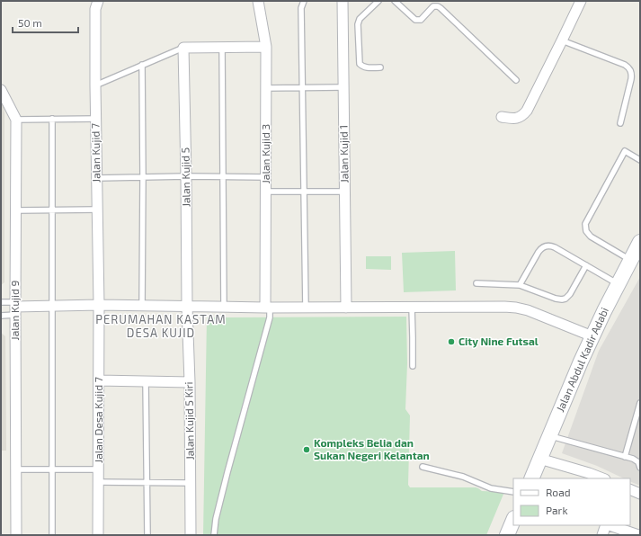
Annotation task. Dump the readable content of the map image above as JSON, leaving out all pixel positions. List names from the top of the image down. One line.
{"streets":{"main road":["Jalan Abdul Kadir Adabi"],"street":["Jalan Kujid 7","Jalan Kujid 3","Jalan Kujid 1","Jalan Kujid 5","Jalan Kujid 9","Jalan Desa Kujid 7","Jalan Kujid 5 Kiri"]},"crossings":[["Jalan Kujid 7","Jalan Desa Kujid 7"],["Jalan Kujid 5","Jalan Kujid 5 Kiri"]],"districts":["PERUMAHAN KASTAM DESA KUJID"],"places":["City Nine Futsal","Kompleks Belia dan Sukan Negeri Kelantan"],"legend":["Road","Park"],"scale_bar":"50 m"}
